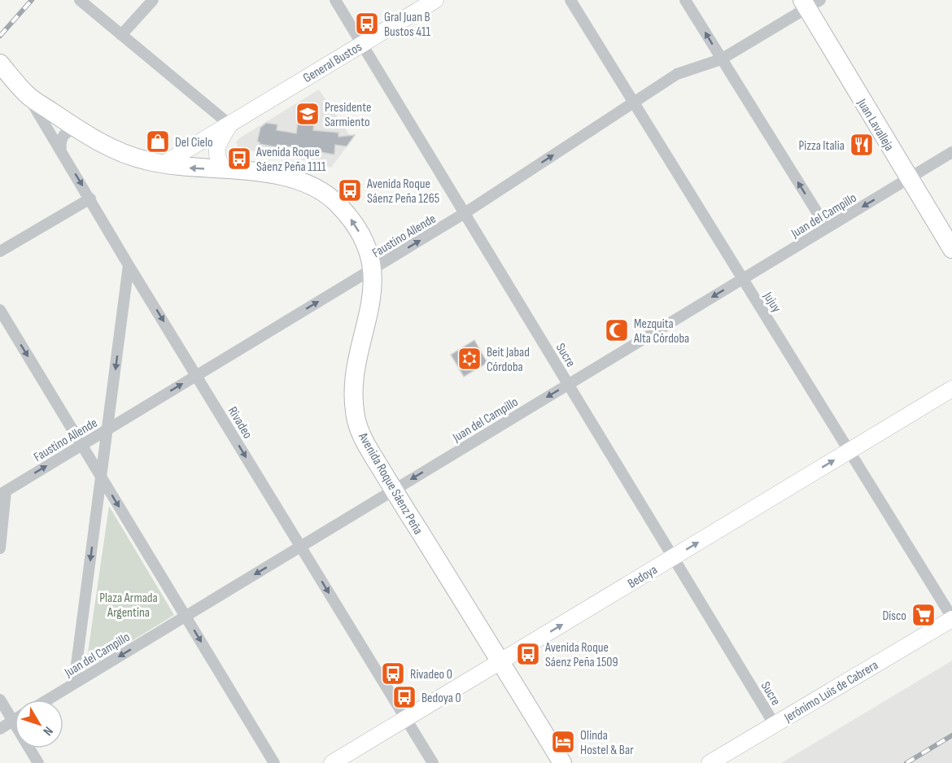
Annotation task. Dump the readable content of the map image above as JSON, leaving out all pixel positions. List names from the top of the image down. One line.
{"streets":{"main road":["General Bustos","Juan Lavalleja","Avenida Roque Sáenz Peña","Bedoya","Jerónimo Luis de Cabrera"],"street":["Juan del Campillo","Faustino Allende","Jujuy","Sucre","Rivadeo"]},"crossings":[["General Bustos","Sucre"],["General Bustos","Avenida Roque Sáenz Peña"],["Juan Lavalleja","Juan del Campillo"],["Juan Lavalleja","Faustino Allende"],["Juan del Campillo","Jujuy"],["Juan del Campillo","Sucre"],["Juan del Campillo","Rivadeo"],["Juan del Campillo","Avenida Roque Sáenz Peña"],["Faustino Allende","Jujuy"],["Faustino Allende","Sucre"],["Faustino Allende","Rivadeo"],["Faustino Allende","Avenida Roque Sáenz Peña"],["Jujuy","Bedoya"],["Jujuy","Jerónimo Luis de Cabrera"],["Sucre","Bedoya"],["Sucre","Jerónimo Luis de Cabrera"],["Rivadeo","Avenida Roque Sáenz Peña"],["Rivadeo","Bedoya"],["Avenida Roque Sáenz Peña","Bedoya"]],"one_way":["Juan del Campillo","Faustino Allende","Rivadeo","Bedoya"],"parks":["Plaza Armada Argentina"],"places":{"bus stop":["Gral Juan B Bustos 411","Avenida Roque Sáenz Peña 1111","Avenida Roque Sáenz Peña 1265","Avenida Roque Sáenz Peña 1509","Rivadeo 0","Bedoya 0"],"school or university":["Presidente Sarmiento"],"shop":["Del Cielo"],"restaurant":["Pizza Italia"],"mosque":["Mezquita Alta Córdoba"],"synagogue":["Beit Jabad Córdoba"],"supermarket":["Disco"],"hotel":["Olinda Hostel & Bar"]},"north":"bottom right"}
